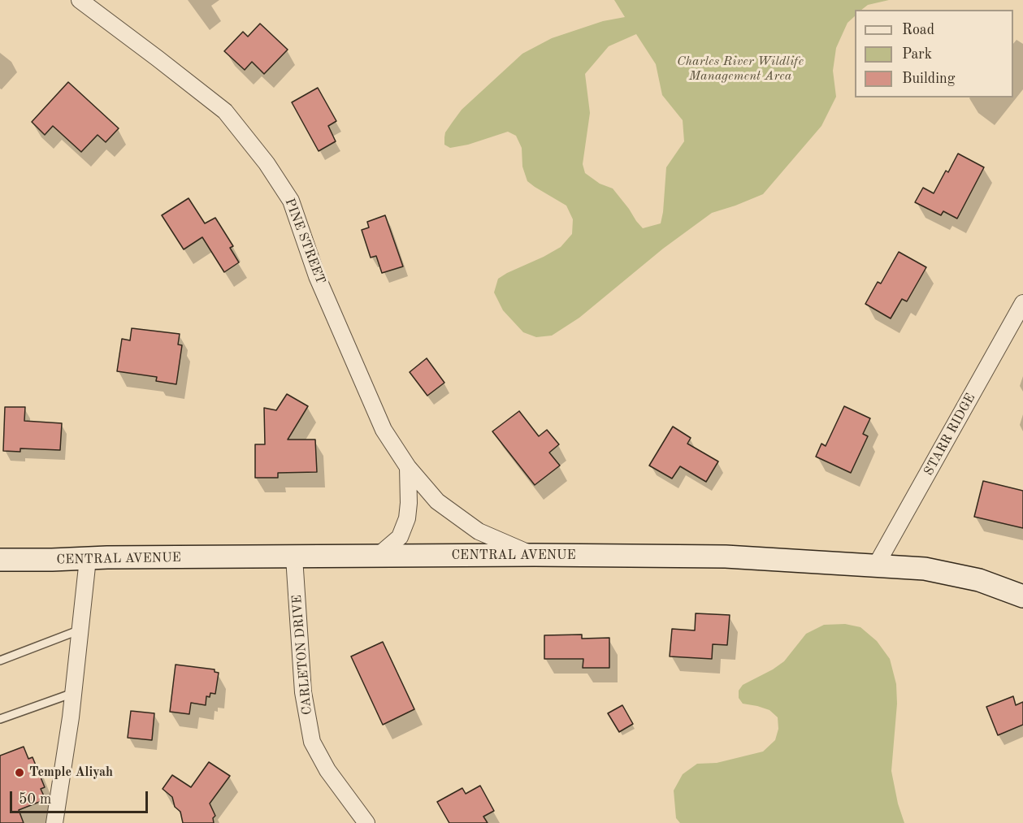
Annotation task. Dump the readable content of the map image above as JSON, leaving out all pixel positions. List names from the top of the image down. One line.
{"streets":{"main road":["CENTRAL AVENUE"],"street":["PINE STREET","STARR RIDGE","CARLETON DRIVE"]},"crossings":[["PINE STREET","CENTRAL AVENUE"],["STARR RIDGE","CENTRAL AVENUE"],["CENTRAL AVENUE","CARLETON DRIVE"]],"parks":["Charles River Wildlife Management Area"],"places":["Temple Aliyah"],"legend":["Road","Park","Building"],"scale_bar":"50 m"}
